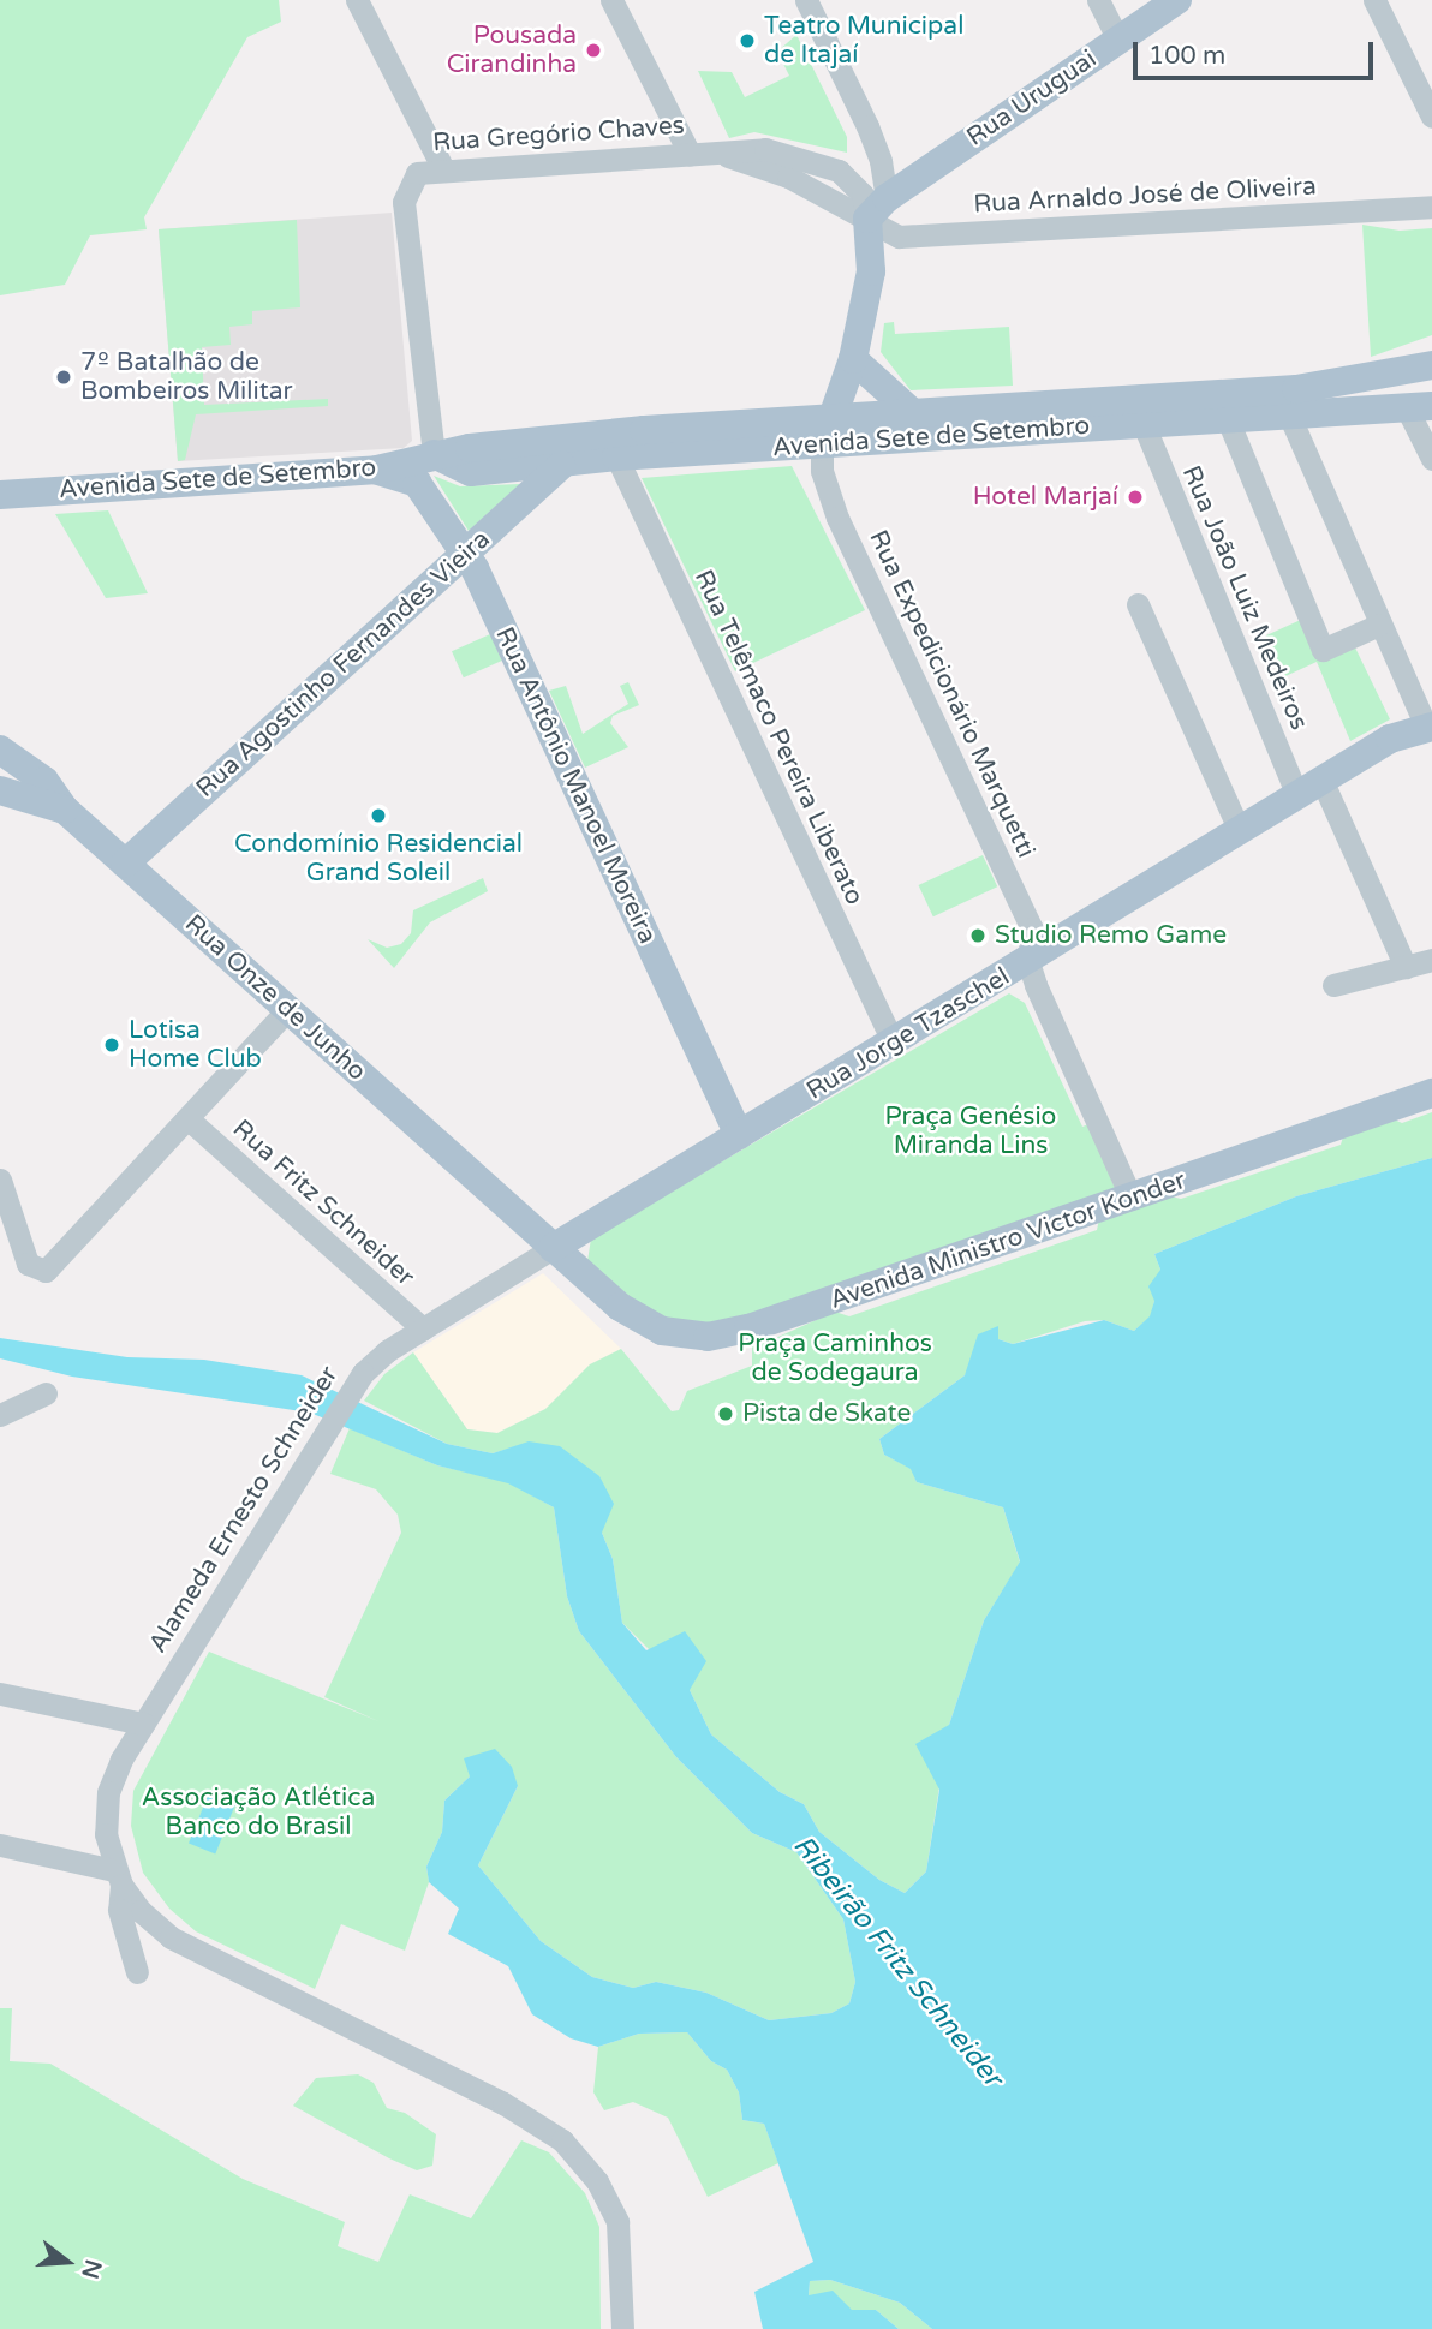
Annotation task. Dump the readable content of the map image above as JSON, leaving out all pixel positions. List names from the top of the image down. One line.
{"streets":{"main road":["Rua Uruguai","Avenida Sete de Setembro","Rua Agostinho Fernandes Vieira","Rua Antônio Manoel Moreira","Rua Onze de Junho","Rua Jorge Tzaschel","Avenida Ministro Victor Konder"],"street":["Rua Gregório Chaves","Rua Arnaldo José de Oliveira","Rua João Luiz Medeiros","Rua Expedicionário Marquetti","Rua Telêmaco Pereira Liberato","Rua Fritz Schneider","Alameda Ernesto Schneider"]},"crossings":[["Rua Uruguai","Rua Gregório Chaves"],["Rua Uruguai","Rua Arnaldo José de Oliveira"],["Rua Gregório Chaves","Rua Arnaldo José de Oliveira"],["Rua Gregório Chaves","Avenida Sete de Setembro"],["Avenida Sete de Setembro","Rua João Luiz Medeiros"],["Avenida Sete de Setembro","Rua Agostinho Fernandes Vieira"],["Avenida Sete de Setembro","Rua Expedicionário Marquetti"],["Avenida Sete de Setembro","Rua Telêmaco Pereira Liberato"],["Avenida Sete de Setembro","Rua Antônio Manoel Moreira"],["Rua João Luiz Medeiros","Rua Jorge Tzaschel"],["Rua Agostinho Fernandes Vieira","Rua Antônio Manoel Moreira"],["Rua Agostinho Fernandes Vieira","Rua Onze de Junho"],["Rua Expedicionário Marquetti","Rua Jorge Tzaschel"],["Rua Telêmaco Pereira Liberato","Rua Jorge Tzaschel"],["Rua Antônio Manoel Moreira","Rua Jorge Tzaschel"],["Rua Onze de Junho","Rua Jorge Tzaschel"],["Rua Onze de Junho","Avenida Ministro Victor Konder"],["Rua Onze de Junho","Alameda Ernesto Schneider"],["Rua Jorge Tzaschel","Avenida Ministro Victor Konder"],["Rua Jorge Tzaschel","Alameda Ernesto Schneider"],["Rua Fritz Schneider","Alameda Ernesto Schneider"],["Avenida Ministro Victor Konder","Alameda Ernesto Schneider"]],"water":["Ribeirão Fritz Schneider"],"parks":["Praça Genésio Miranda Lins","Praça Caminhos de Sodegaura","Associação Atlética Banco do Brasil"],"places":["Teatro Municipal de Itajaí","Pousada Cirandinha","7º Batalhão de Bombeiros Militar","Hotel Marjaí","Condomínio Residencial Grand Soleil","Studio Remo Game","Lotisa Home Club","Pista de Skate"],"scale_bar":"100 m","north":"right"}
